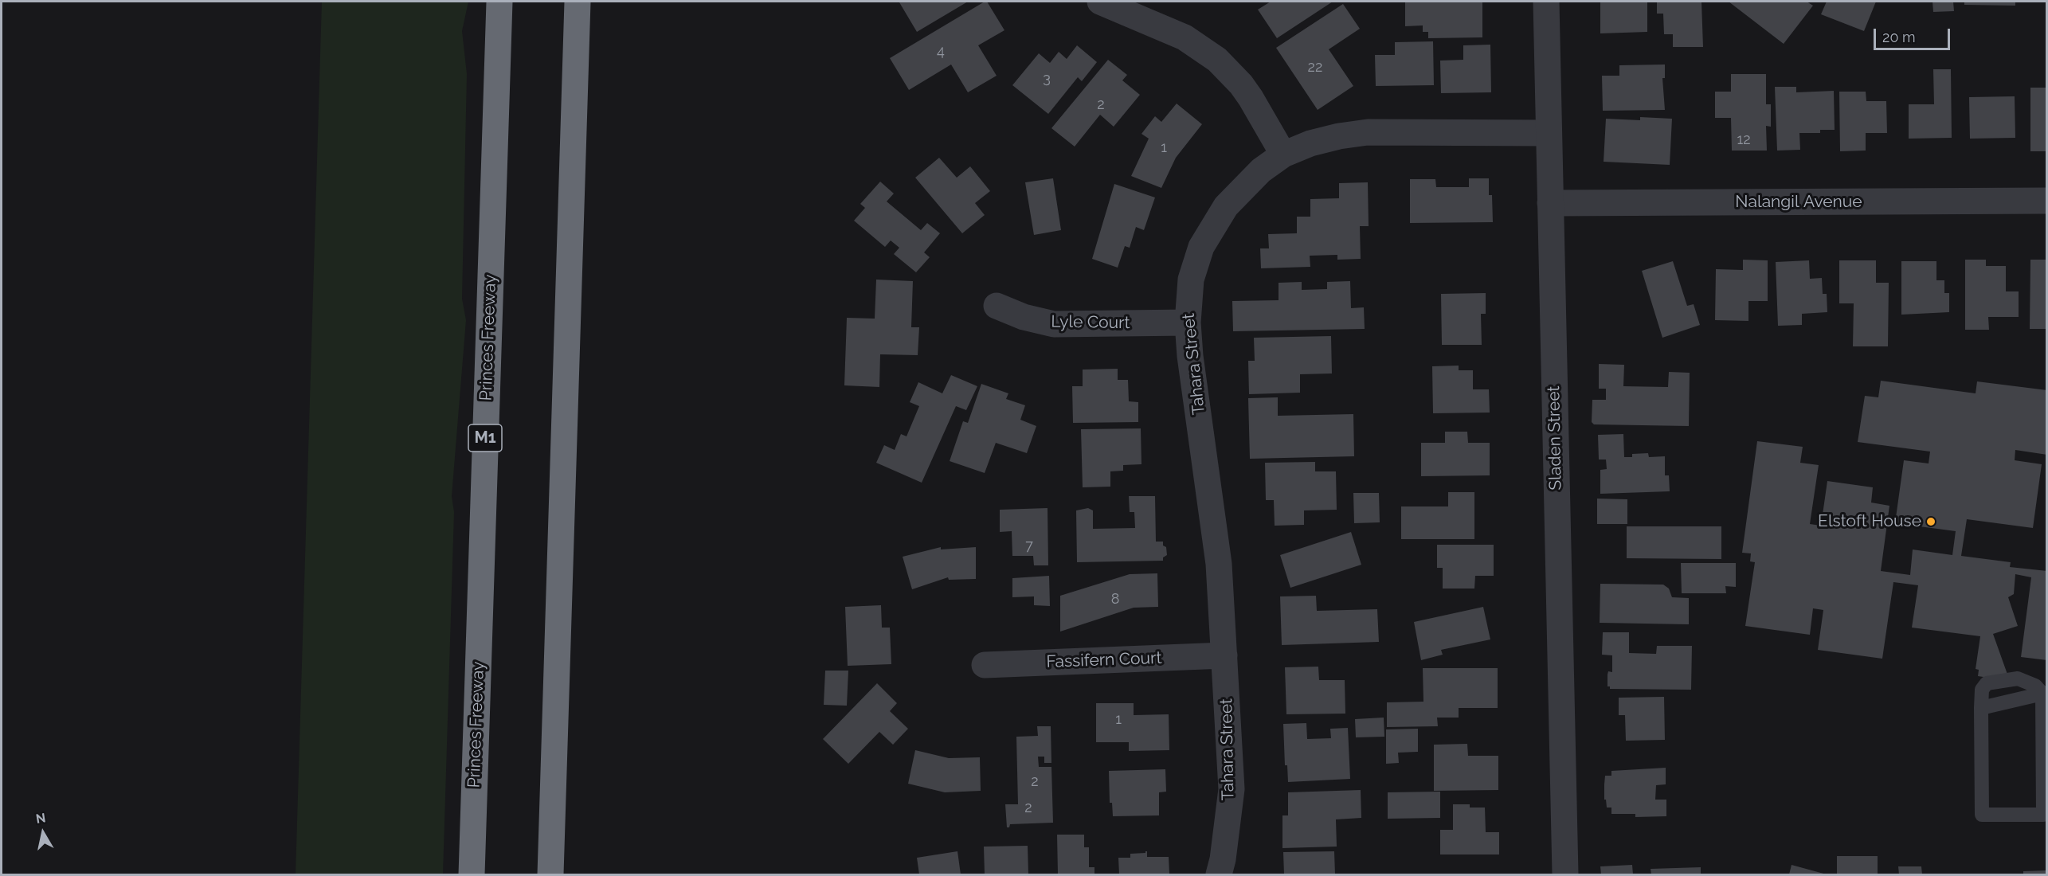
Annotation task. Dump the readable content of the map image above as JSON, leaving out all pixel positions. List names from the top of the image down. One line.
{"streets":{"highway":["Princes Freeway","M1"],"street":["Nalangil Avenue","Lyle Court","Tahara Street","Sladen Street","Fassifern Court"]},"crossings":[["Nalangil Avenue","Sladen Street"],["Lyle Court","Tahara Street"],["Tahara Street","Sladen Street"],["Tahara Street","Fassifern Court"]],"places":["Elstoft House"],"house_numbers":["4","22","3","2","12","1","7","8","1","2","2"],"scale_bar":"20 m","north":"top"}
